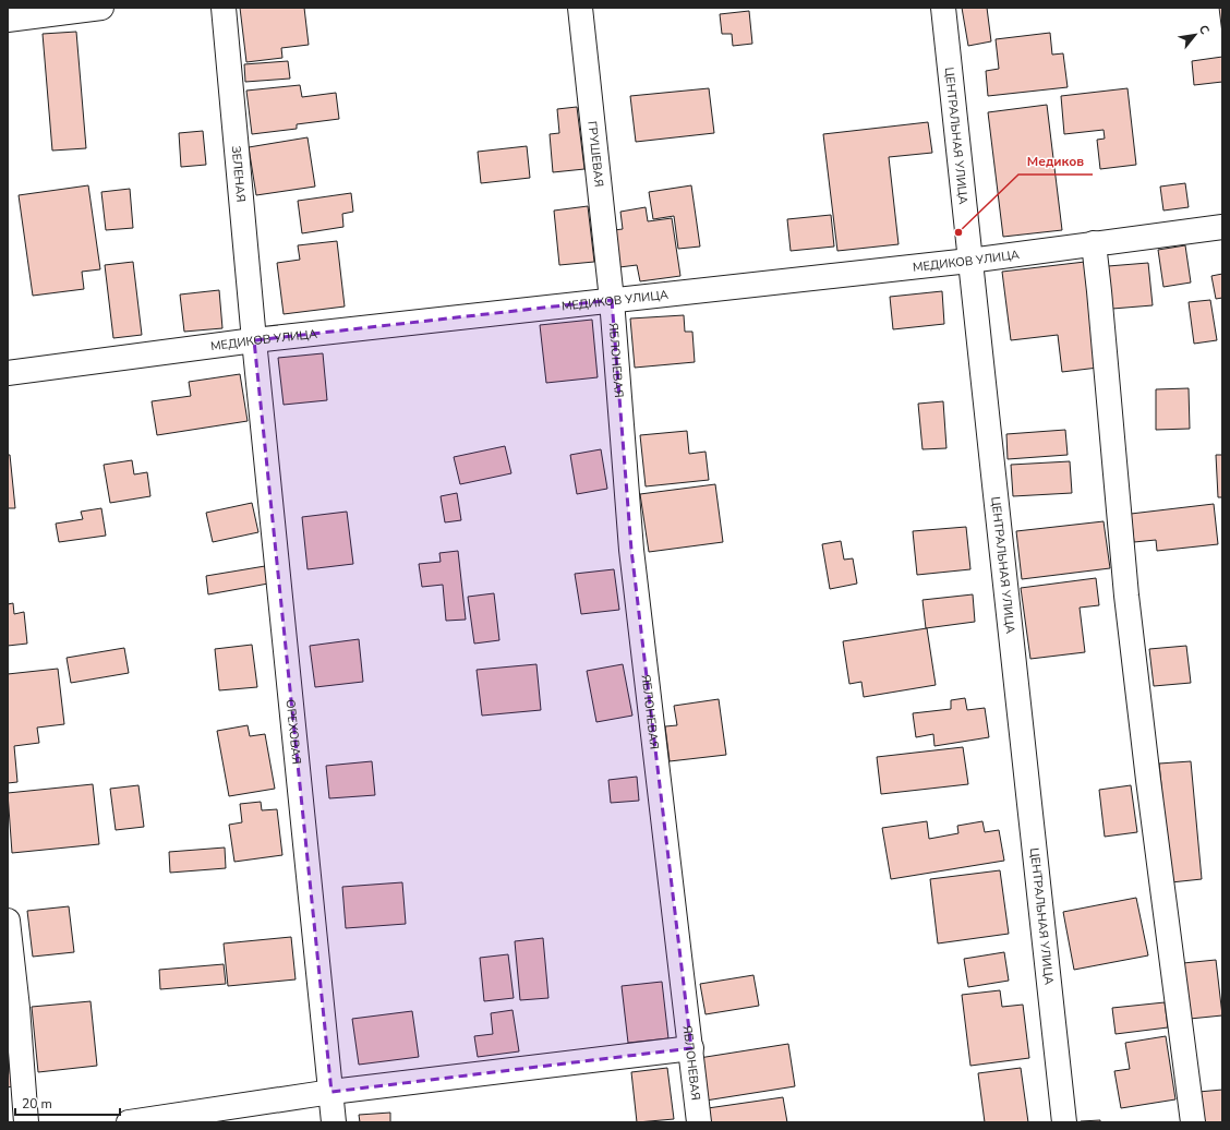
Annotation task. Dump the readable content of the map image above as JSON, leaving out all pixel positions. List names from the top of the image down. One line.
{"streets":{"street":["ЦЕНТРАЛЬНАЯ УЛИЦА","ГРУШЕВАЯ","ЗЕЛЕНАЯ","МЕДИКОВ УЛИЦА","ЯБЛОНЕВАЯ","ОРЕХОВАЯ"]},"crossings":[["ЦЕНТРАЛЬНАЯ УЛИЦА","МЕДИКОВ УЛИЦА"],["ГРУШЕВАЯ","МЕДИКОВ УЛИЦА"],["ГРУШЕВАЯ","ЯБЛОНЕВАЯ"],["ЗЕЛЕНАЯ","МЕДИКОВ УЛИЦА"],["ЗЕЛЕНАЯ","ОРЕХОВАЯ"],["МЕДИКОВ УЛИЦА","ЯБЛОНЕВАЯ"],["МЕДИКОВ УЛИЦА","ОРЕХОВАЯ"]],"places":["Медиков"],"scale_bar":"20 m","north":"top right"}
